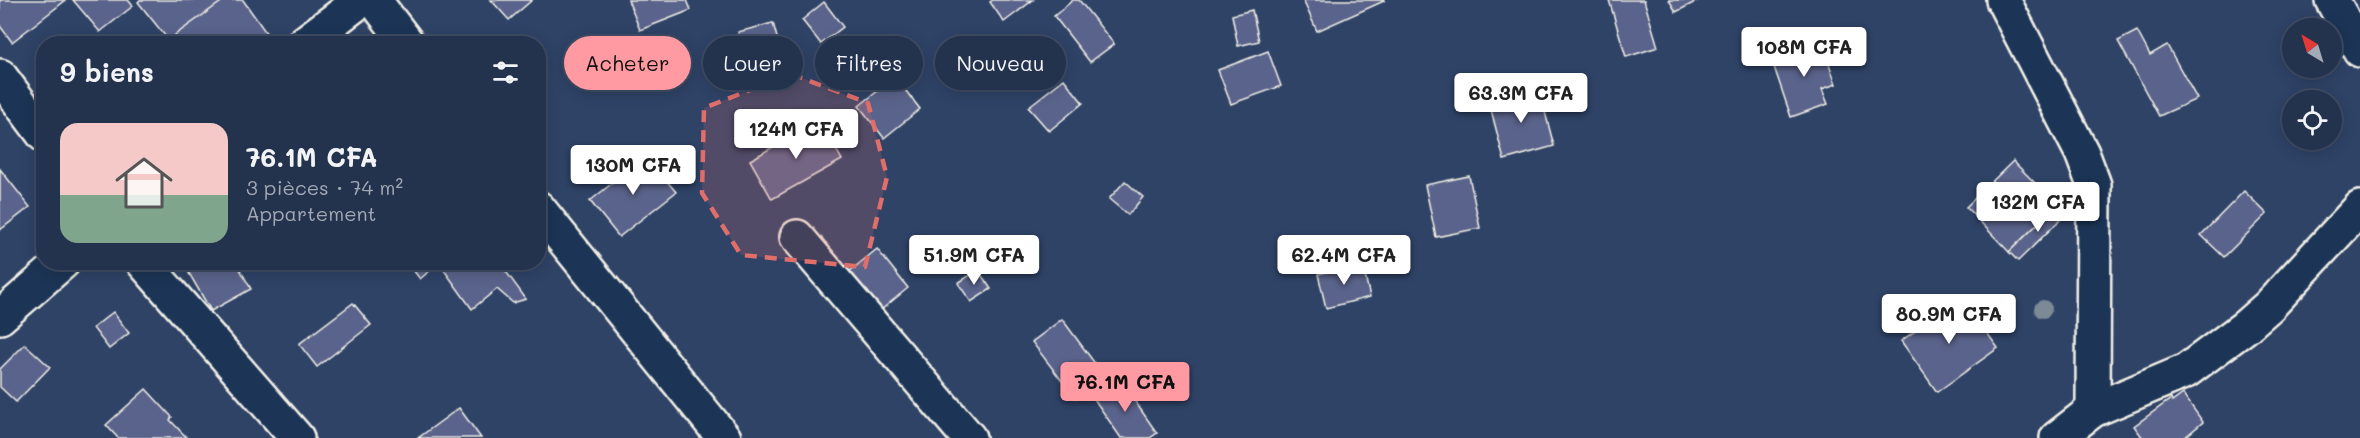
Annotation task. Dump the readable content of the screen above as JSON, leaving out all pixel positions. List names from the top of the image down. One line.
{"north":"top left","page":{"price":["108M CFA","63.3M CFA","124M CFA","130M CFA","132M CFA","51.9M CFA","62.4M CFA","80.9M CFA","76.1M CFA"],"chip":["Acheter","Louer","Filtres","Nouveau"],"heading":"9 biens","list":[{"name":"76.1M CFA","note":"3 pièces · 74 m² · Appartement"}]}}
